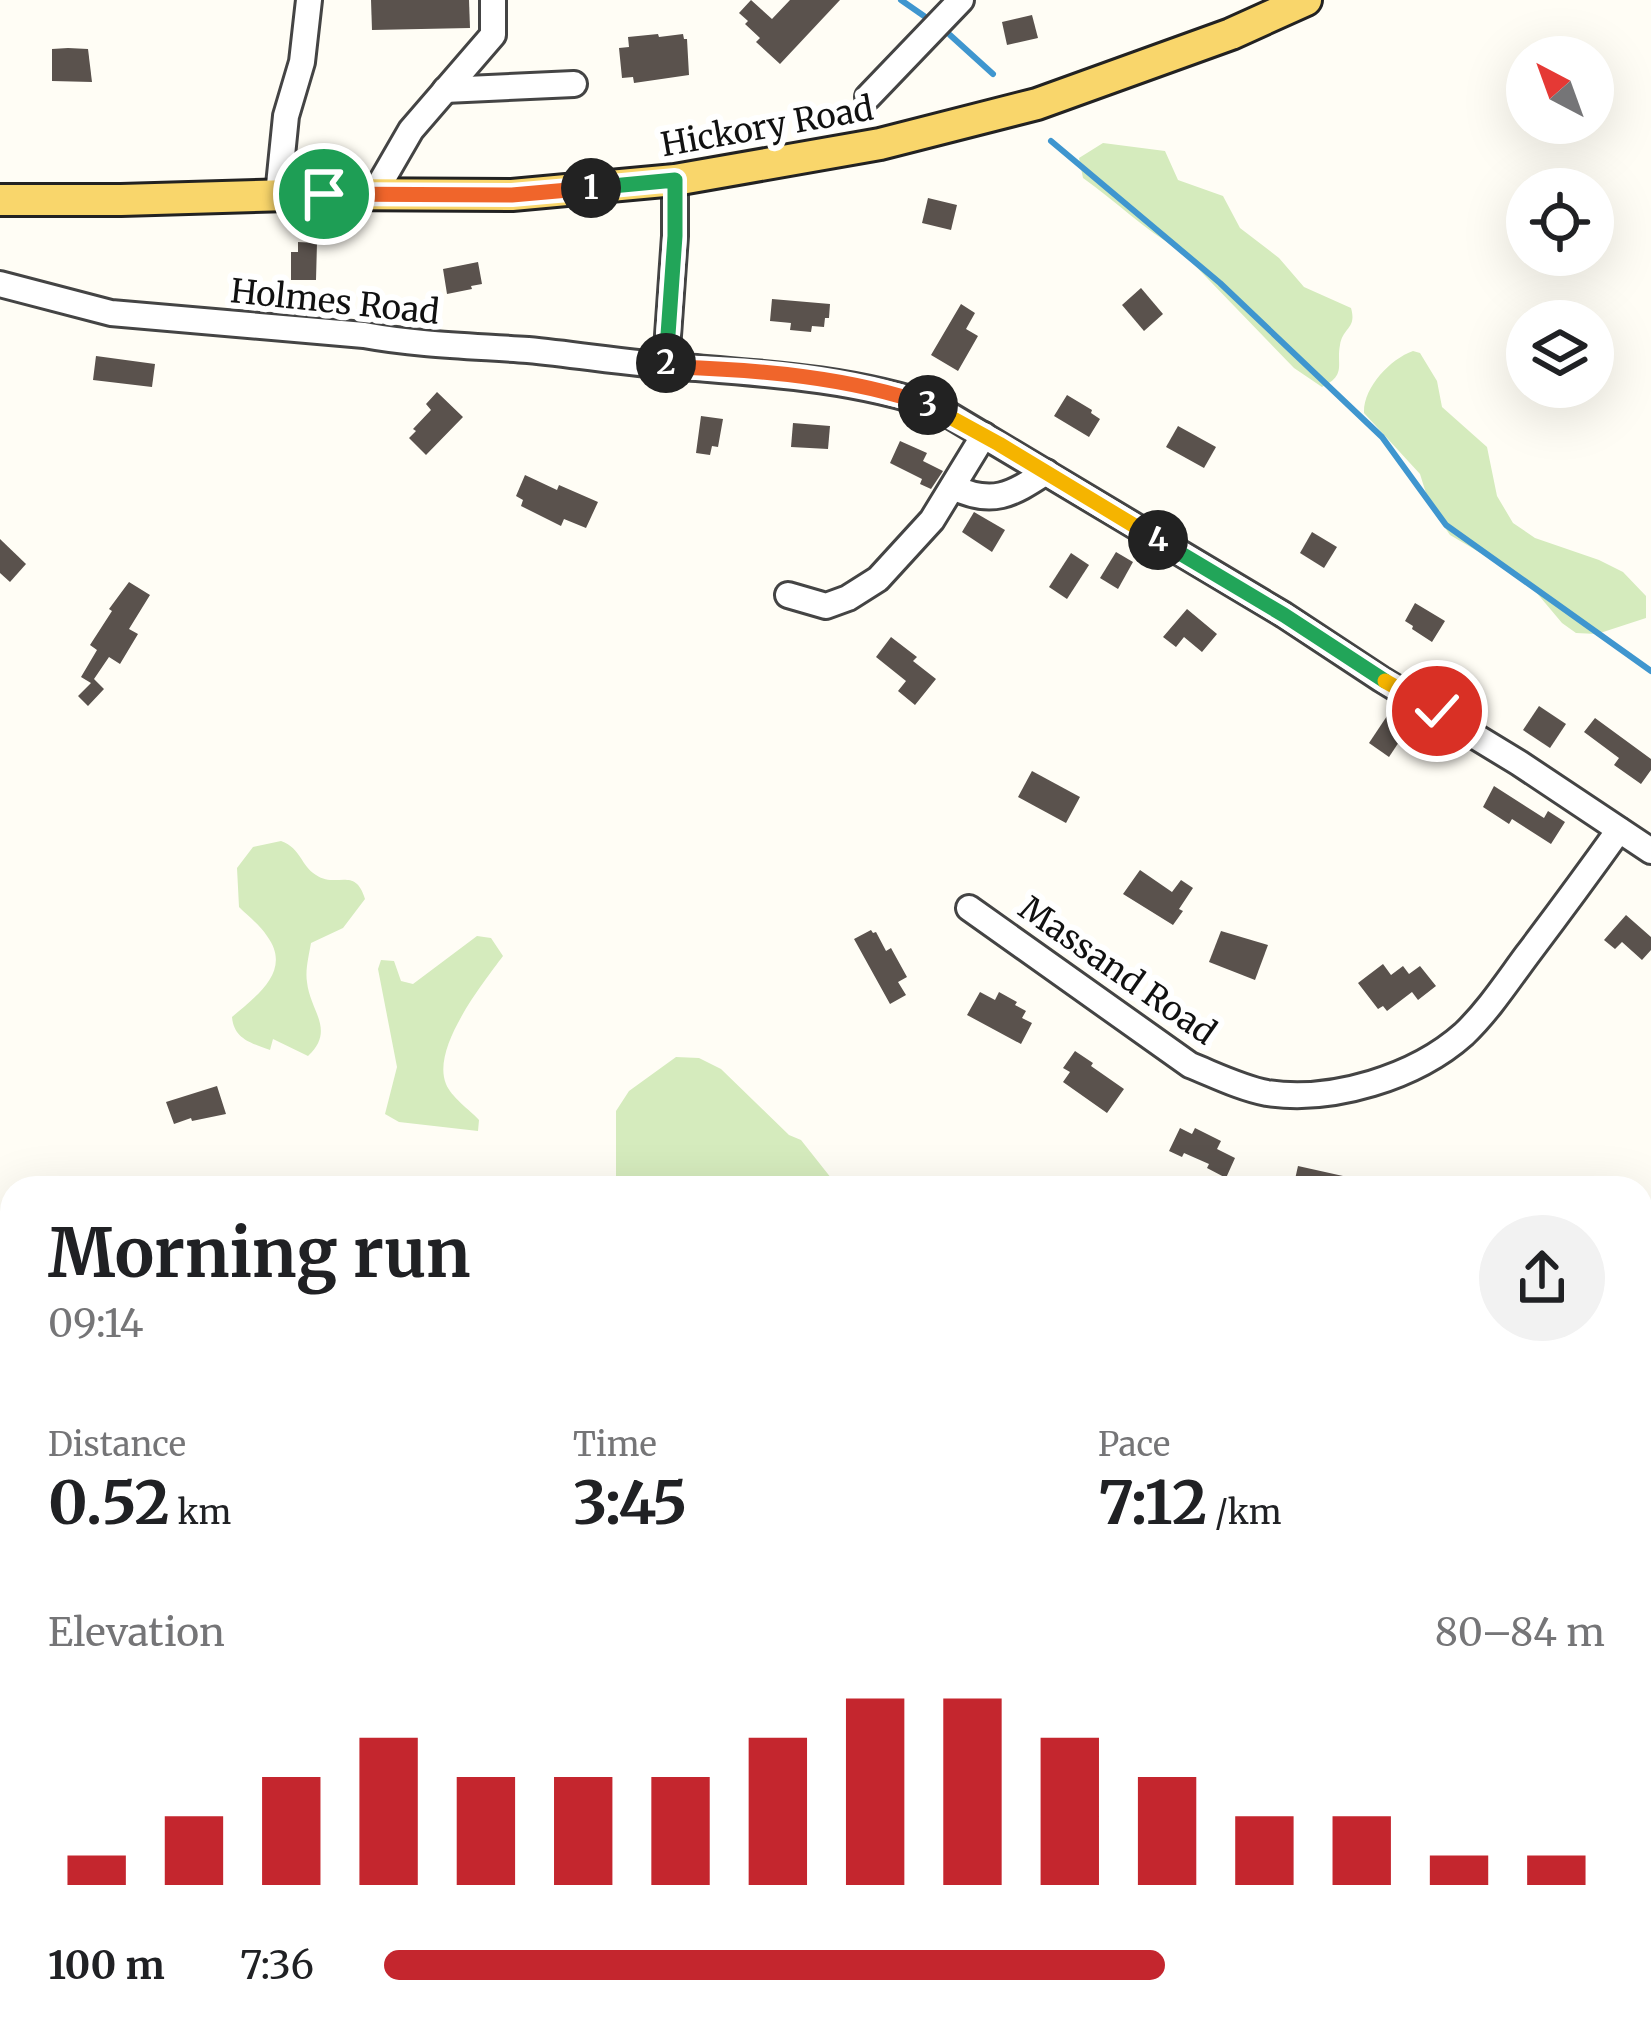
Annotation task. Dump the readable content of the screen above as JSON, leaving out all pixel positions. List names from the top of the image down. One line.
{"streets":{"main road":["Hickory Road"],"street":["Holmes Road","Massand Road"]},"crossings":[["Holmes Road","Massand Road"]],"north":"top left","page":{"pins":["1","2","3","4"],"heading":["Morning run","09:14"],"stats":[["Distance","0.52 km"],["Time","3:45"],["Pace","7:12 /km"]],"chart":["Elevation","80–84 m"],"list":[{"name":"100 m","note":"7:36"}]}}
